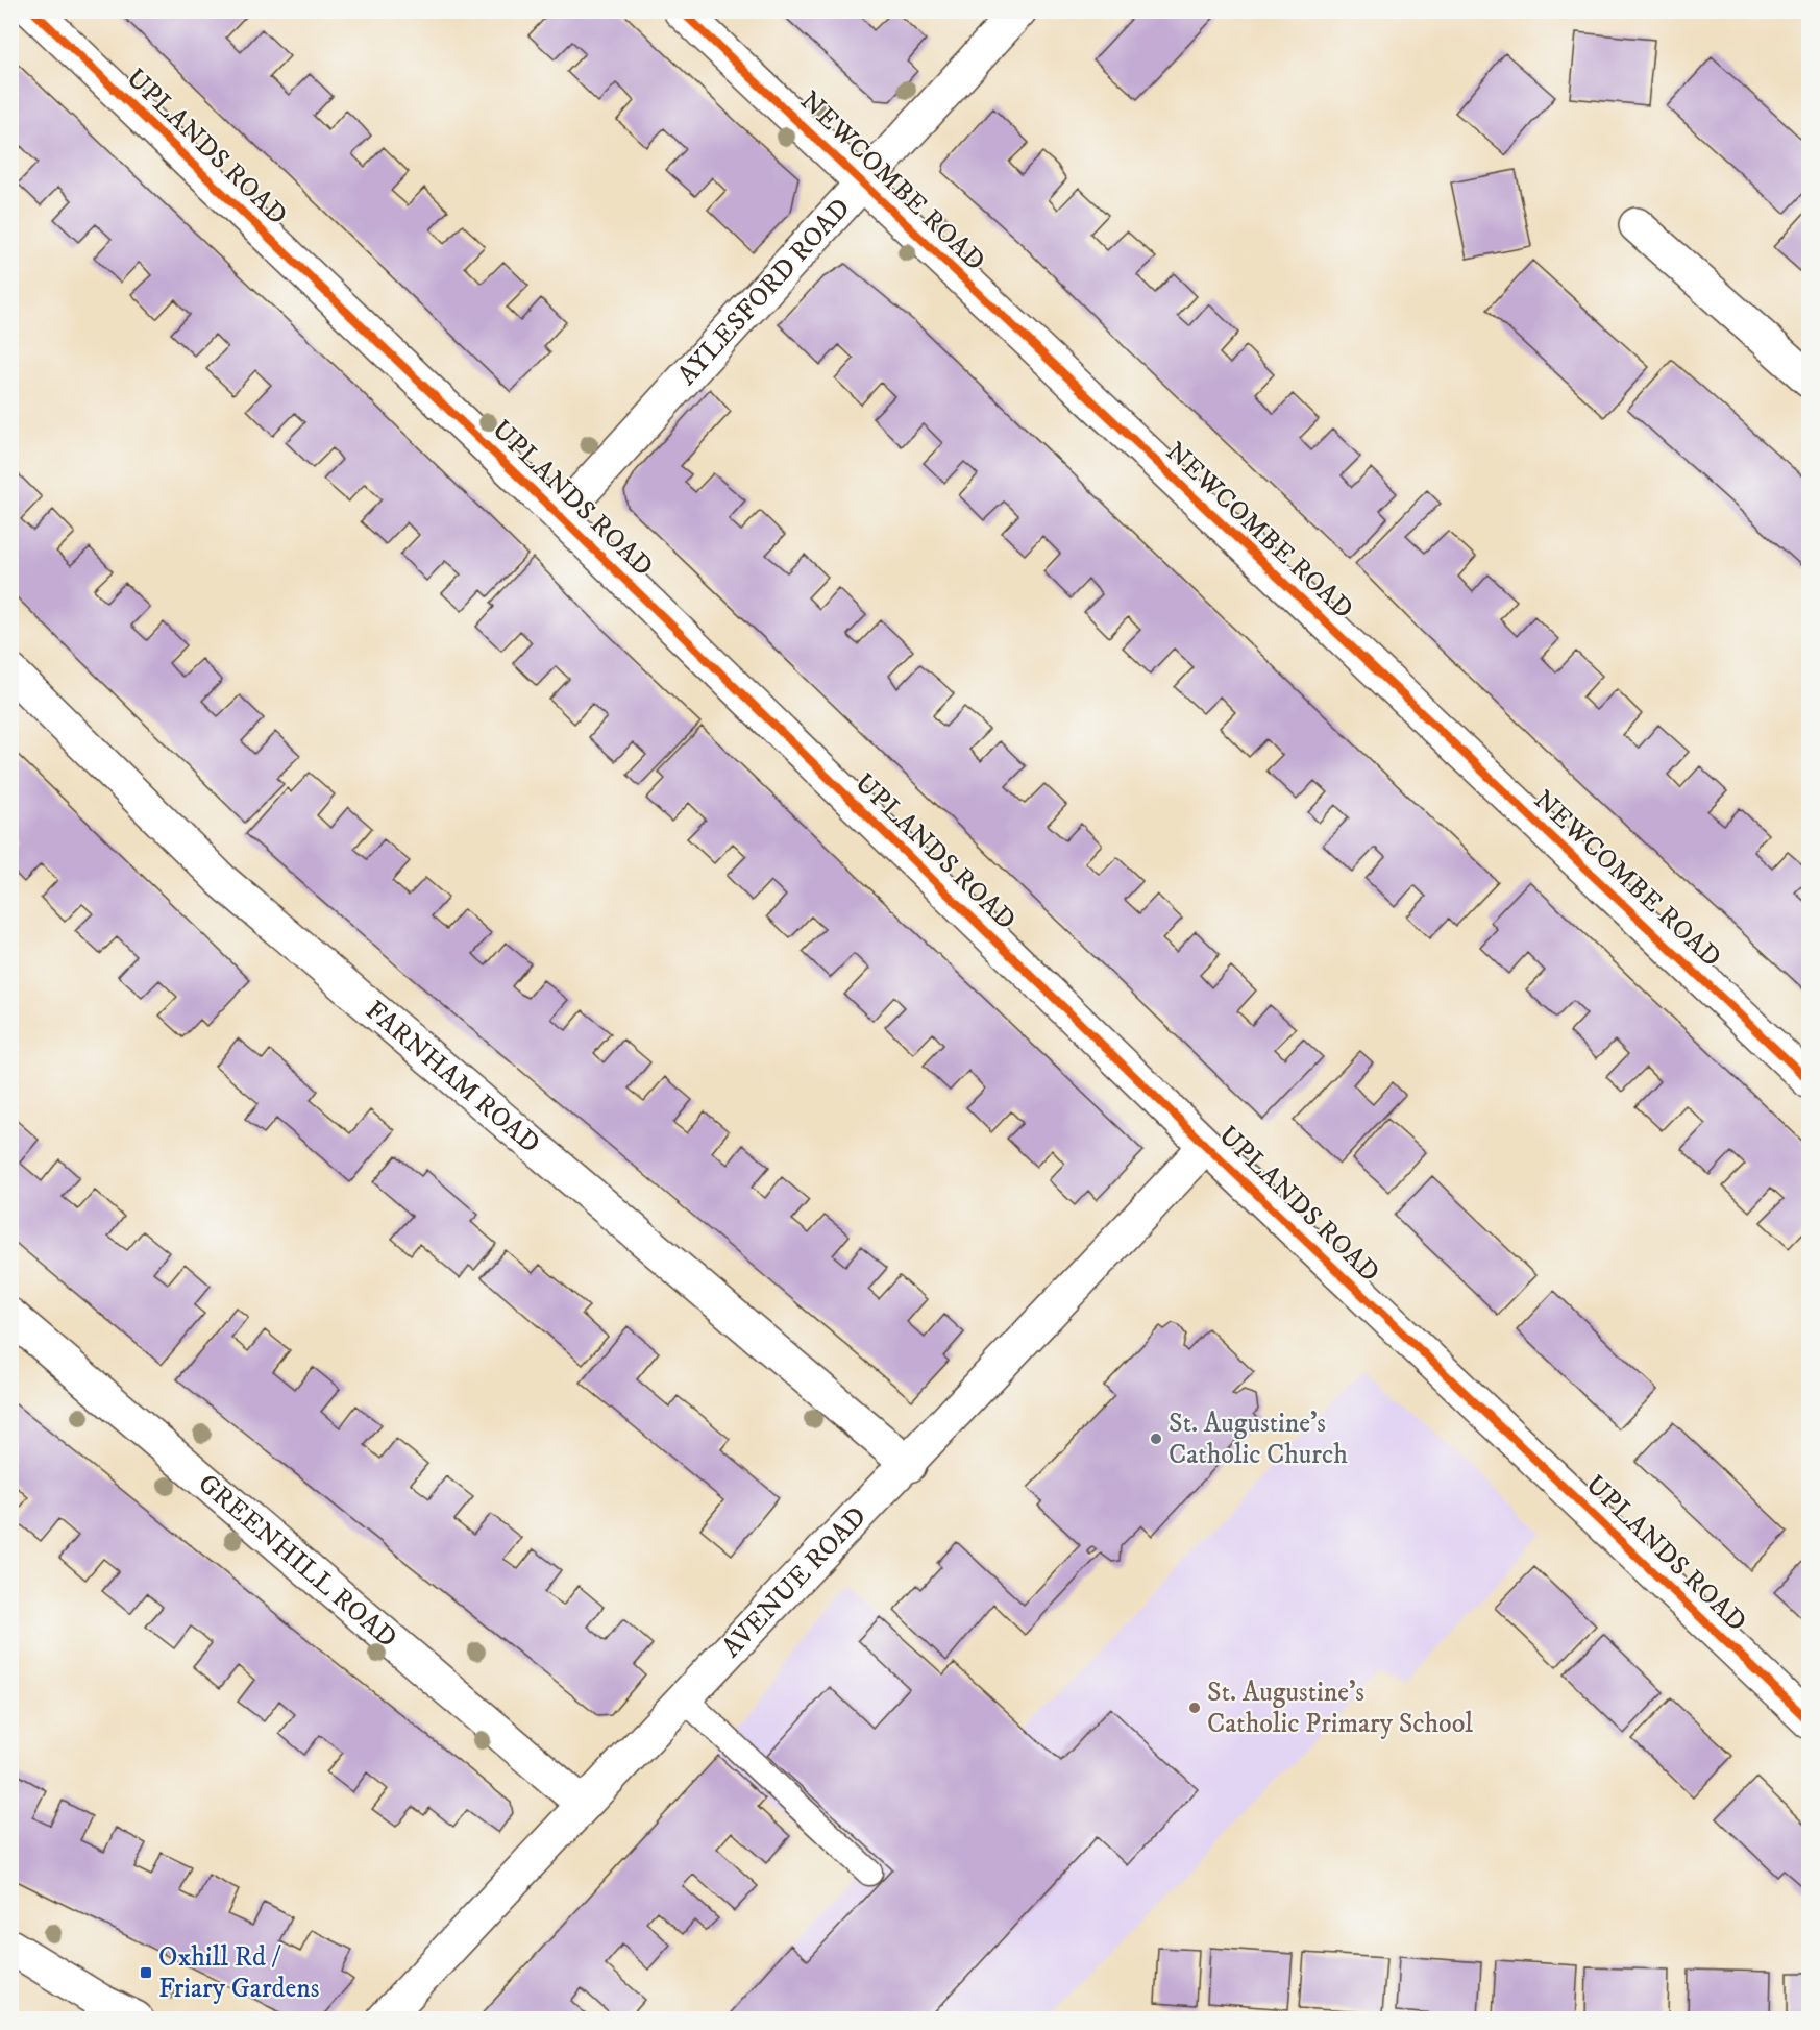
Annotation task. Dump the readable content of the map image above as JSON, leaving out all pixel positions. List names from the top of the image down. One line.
{"streets":{"street":["UPLANDS ROAD","NEWCOMBE ROAD","AYLESFORD ROAD","FARNHAM ROAD","GREENHILL ROAD","AVENUE ROAD"]},"crossings":[["UPLANDS ROAD","AYLESFORD ROAD"],["UPLANDS ROAD","AVENUE ROAD"],["NEWCOMBE ROAD","AYLESFORD ROAD"],["FARNHAM ROAD","AVENUE ROAD"],["GREENHILL ROAD","AVENUE ROAD"]],"places":{"other":["St. Augustine's Catholic Church","St. Augustine's Catholic Primary School"],"transit":["Oxhill Rd / Friary Gardens"]}}
